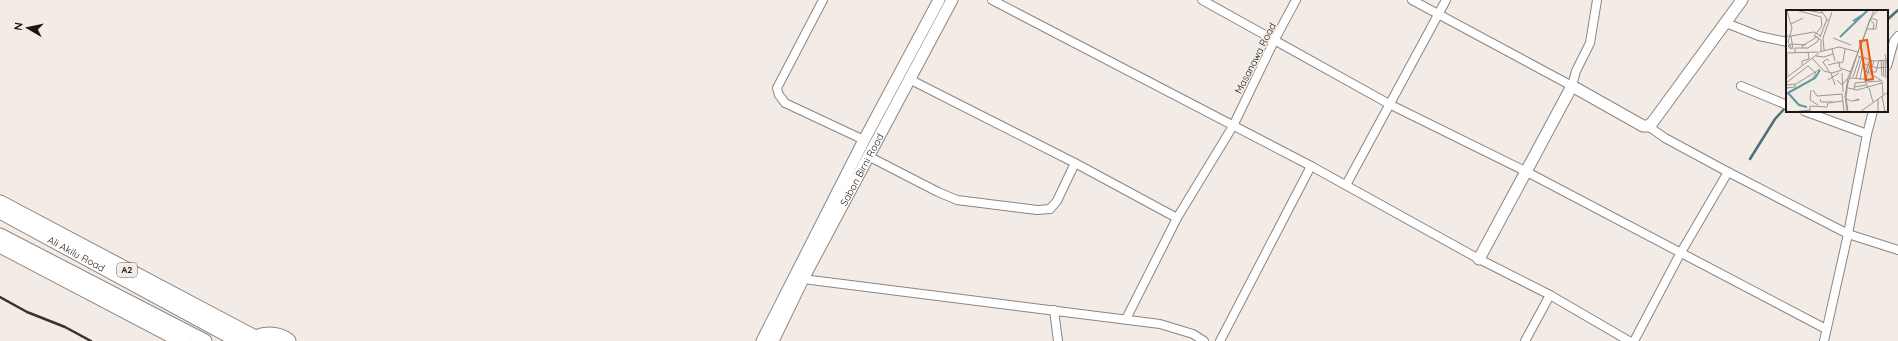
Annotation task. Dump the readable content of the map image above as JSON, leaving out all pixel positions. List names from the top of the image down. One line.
{"streets":{"highway":["A2"],"main road":["Ali Akilu Road"],"street":["Masanawa Road","Sabon Birni Road"]},"north":"left"}
